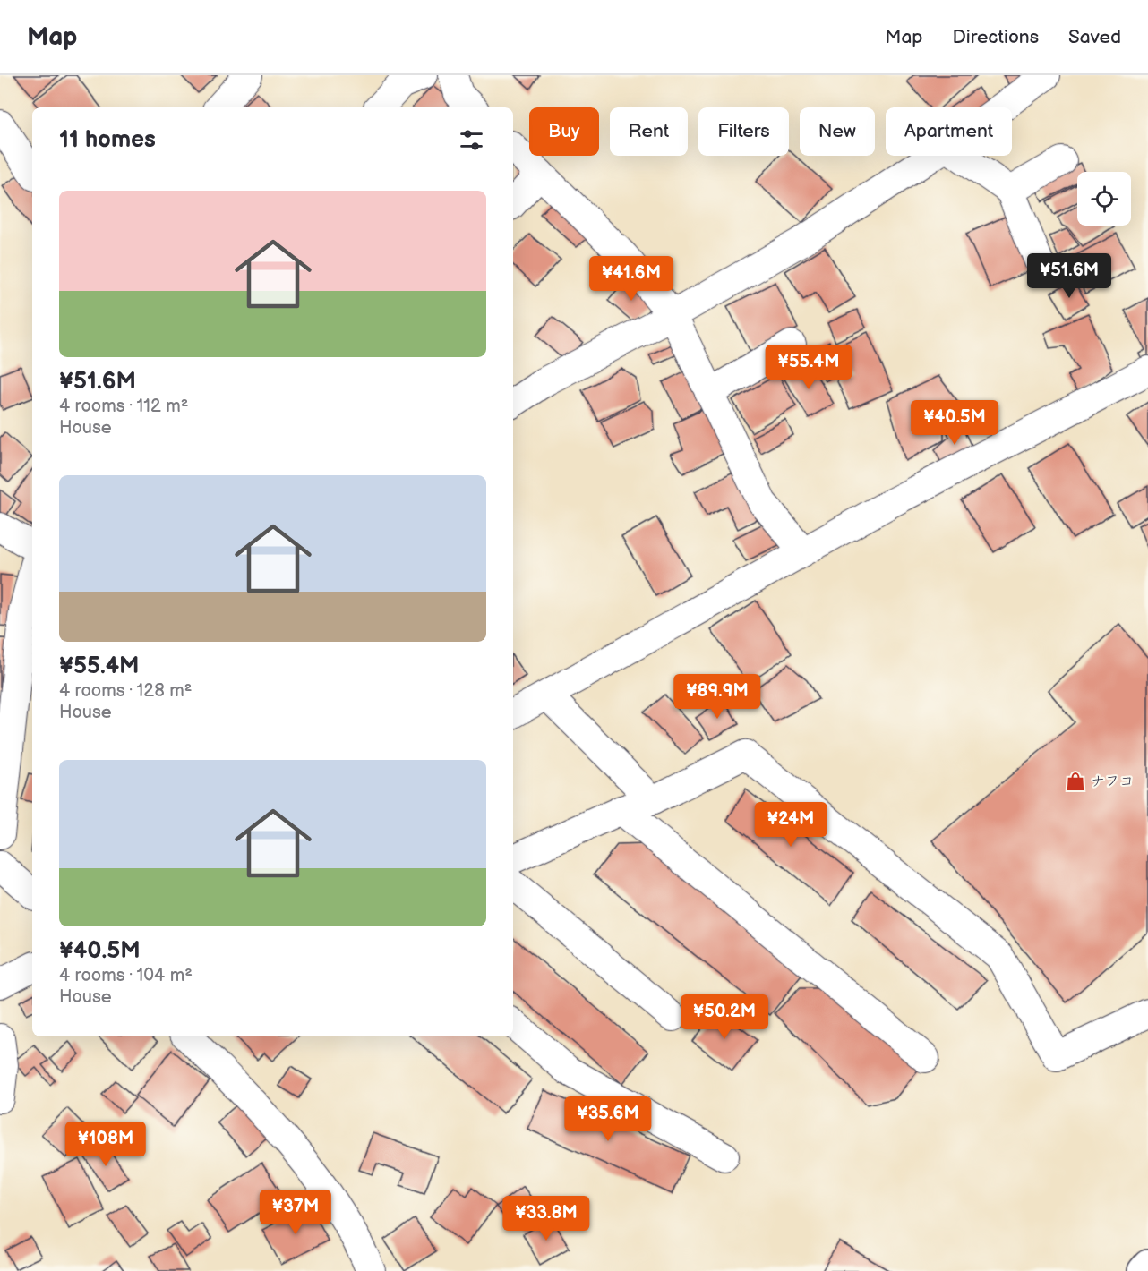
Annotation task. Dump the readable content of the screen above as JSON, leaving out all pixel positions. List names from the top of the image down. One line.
{"places":{"shop":["ナフコ"]},"page":{"header":"Map","nav":["Map","Directions","Saved"],"chip":["Buy","Rent","Filters","New","Apartment"],"heading":"11 homes","list":[{"name":"¥51.6M","note":"4 rooms · 112 m² · House"},{"name":"¥55.4M","note":"4 rooms · 128 m² · House"},{"name":"¥40.5M","note":"4 rooms · 104 m² · House"}],"price":["¥51.6M","¥41.6M","¥55.4M","¥40.5M","¥89.9M","¥24M","¥50.2M","¥35.6M","¥108M","¥37M","¥33.8M"]}}
